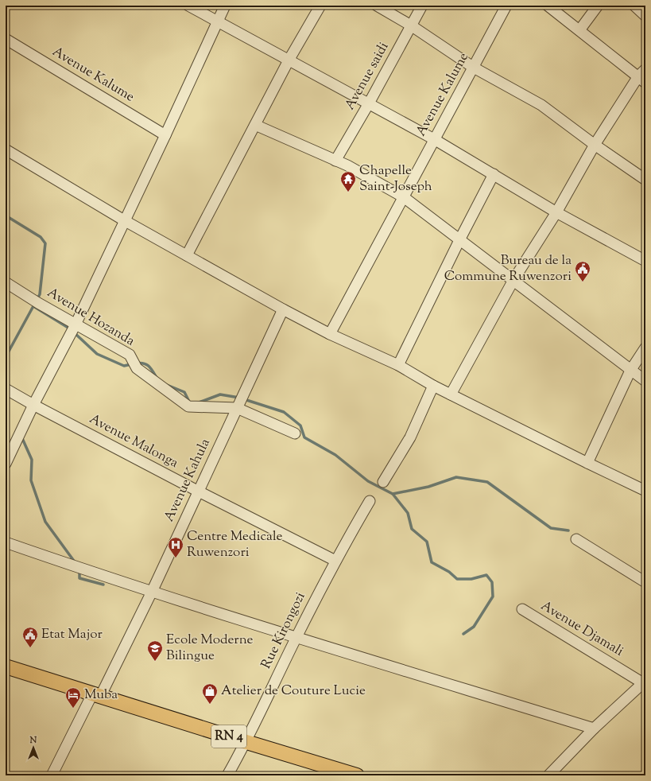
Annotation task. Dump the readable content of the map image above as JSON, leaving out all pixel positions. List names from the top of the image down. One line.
{"streets":{"highway":["RN 4"],"street":["Avenue Kalume","Avenue saidi","Avenue Hozanda","Avenue Malonga","Avenue Kahula","Avenue Djamali","Rue Kirongozi"]},"crossings":[["Avenue Hozanda","Avenue Kahula"],["Avenue Malonga","Avenue Kahula"],["Avenue Malonga","Rue Kirongozi"],["Avenue Kahula","RN 4"],["Rue Kirongozi","RN 4"]],"places":{"temple":["Chapelle Saint-Joseph"],"public building":["Bureau de la Commune Ruwenzori","Etat Major"],"hospital":["Centre Medicale Ruwenzori"],"school or university":["Ecole Moderne Bilingue"],"shop":["Atelier de Couture Lucie"],"hotel":["Muba"]},"north":"top"}
